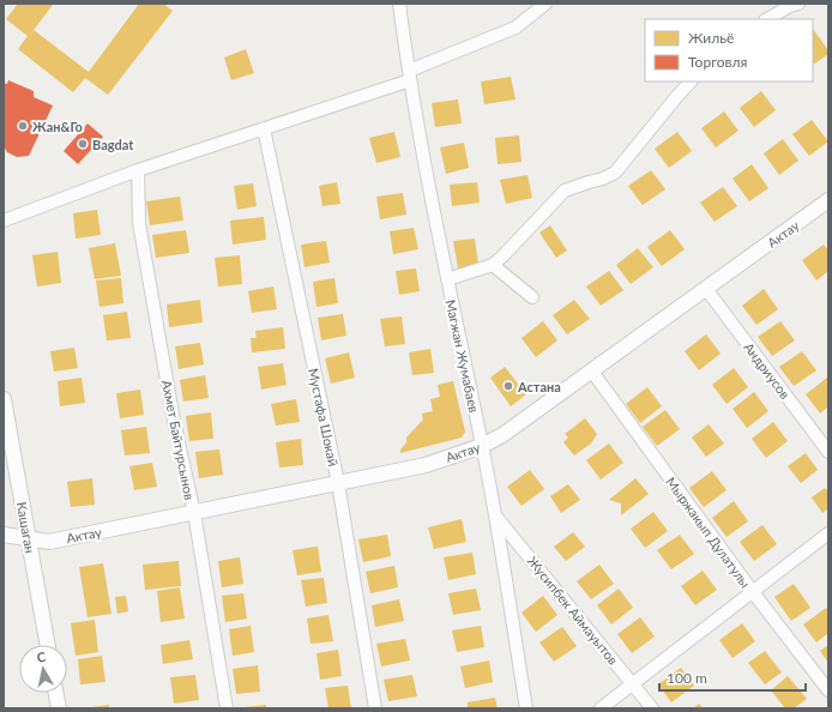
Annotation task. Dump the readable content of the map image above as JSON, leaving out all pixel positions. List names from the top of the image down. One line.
{"streets":{"street":["Актау","Магжан Жумабаев","Андриусов","Мустафа Шокай","Ахмет Байтурсынов","Кашаган","Мыржакып Дулатулы","Жусипбек Аймауытов"]},"crossings":[["Актау","Магжан Жумабаев"],["Актау","Андриусов"],["Актау","Мустафа Шокай"],["Актау","Ахмет Байтурсынов"],["Актау","Кашаган"],["Актау","Мыржакып Дулатулы"],["Магжан Жумабаев","Жусипбек Аймауытов"]],"places":["Жан&Го","Bagdat","Астана"],"legend":["Жильё","Торговля"],"scale_bar":"100 m","north":"top"}
